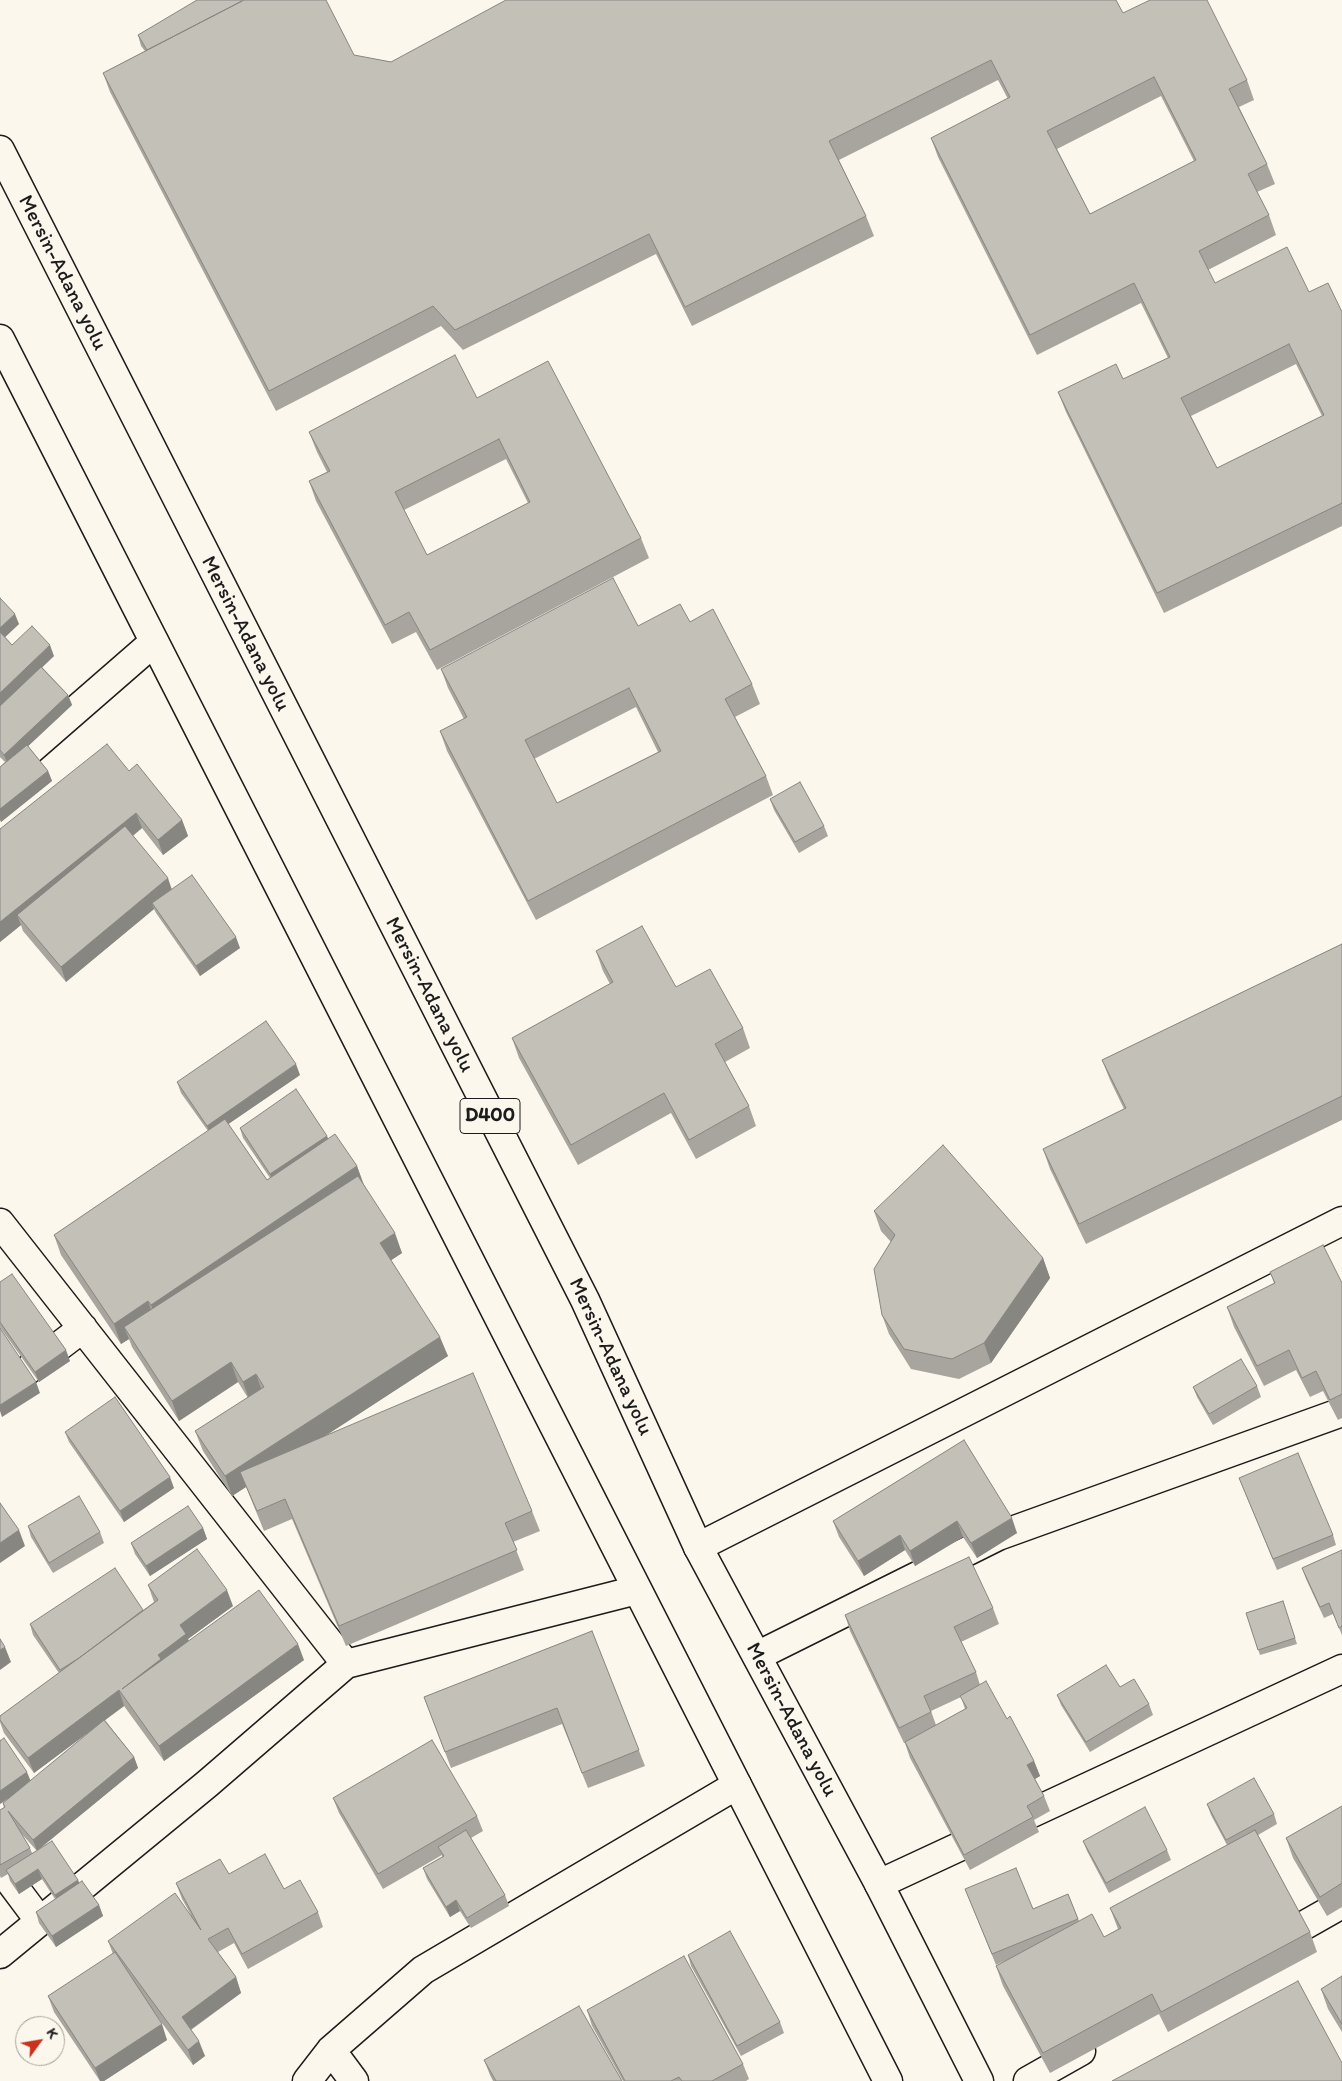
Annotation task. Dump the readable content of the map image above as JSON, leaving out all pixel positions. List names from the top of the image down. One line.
{"streets":{"main road":["Mersin-Adana yolu","D400"]},"north":"top right"}
